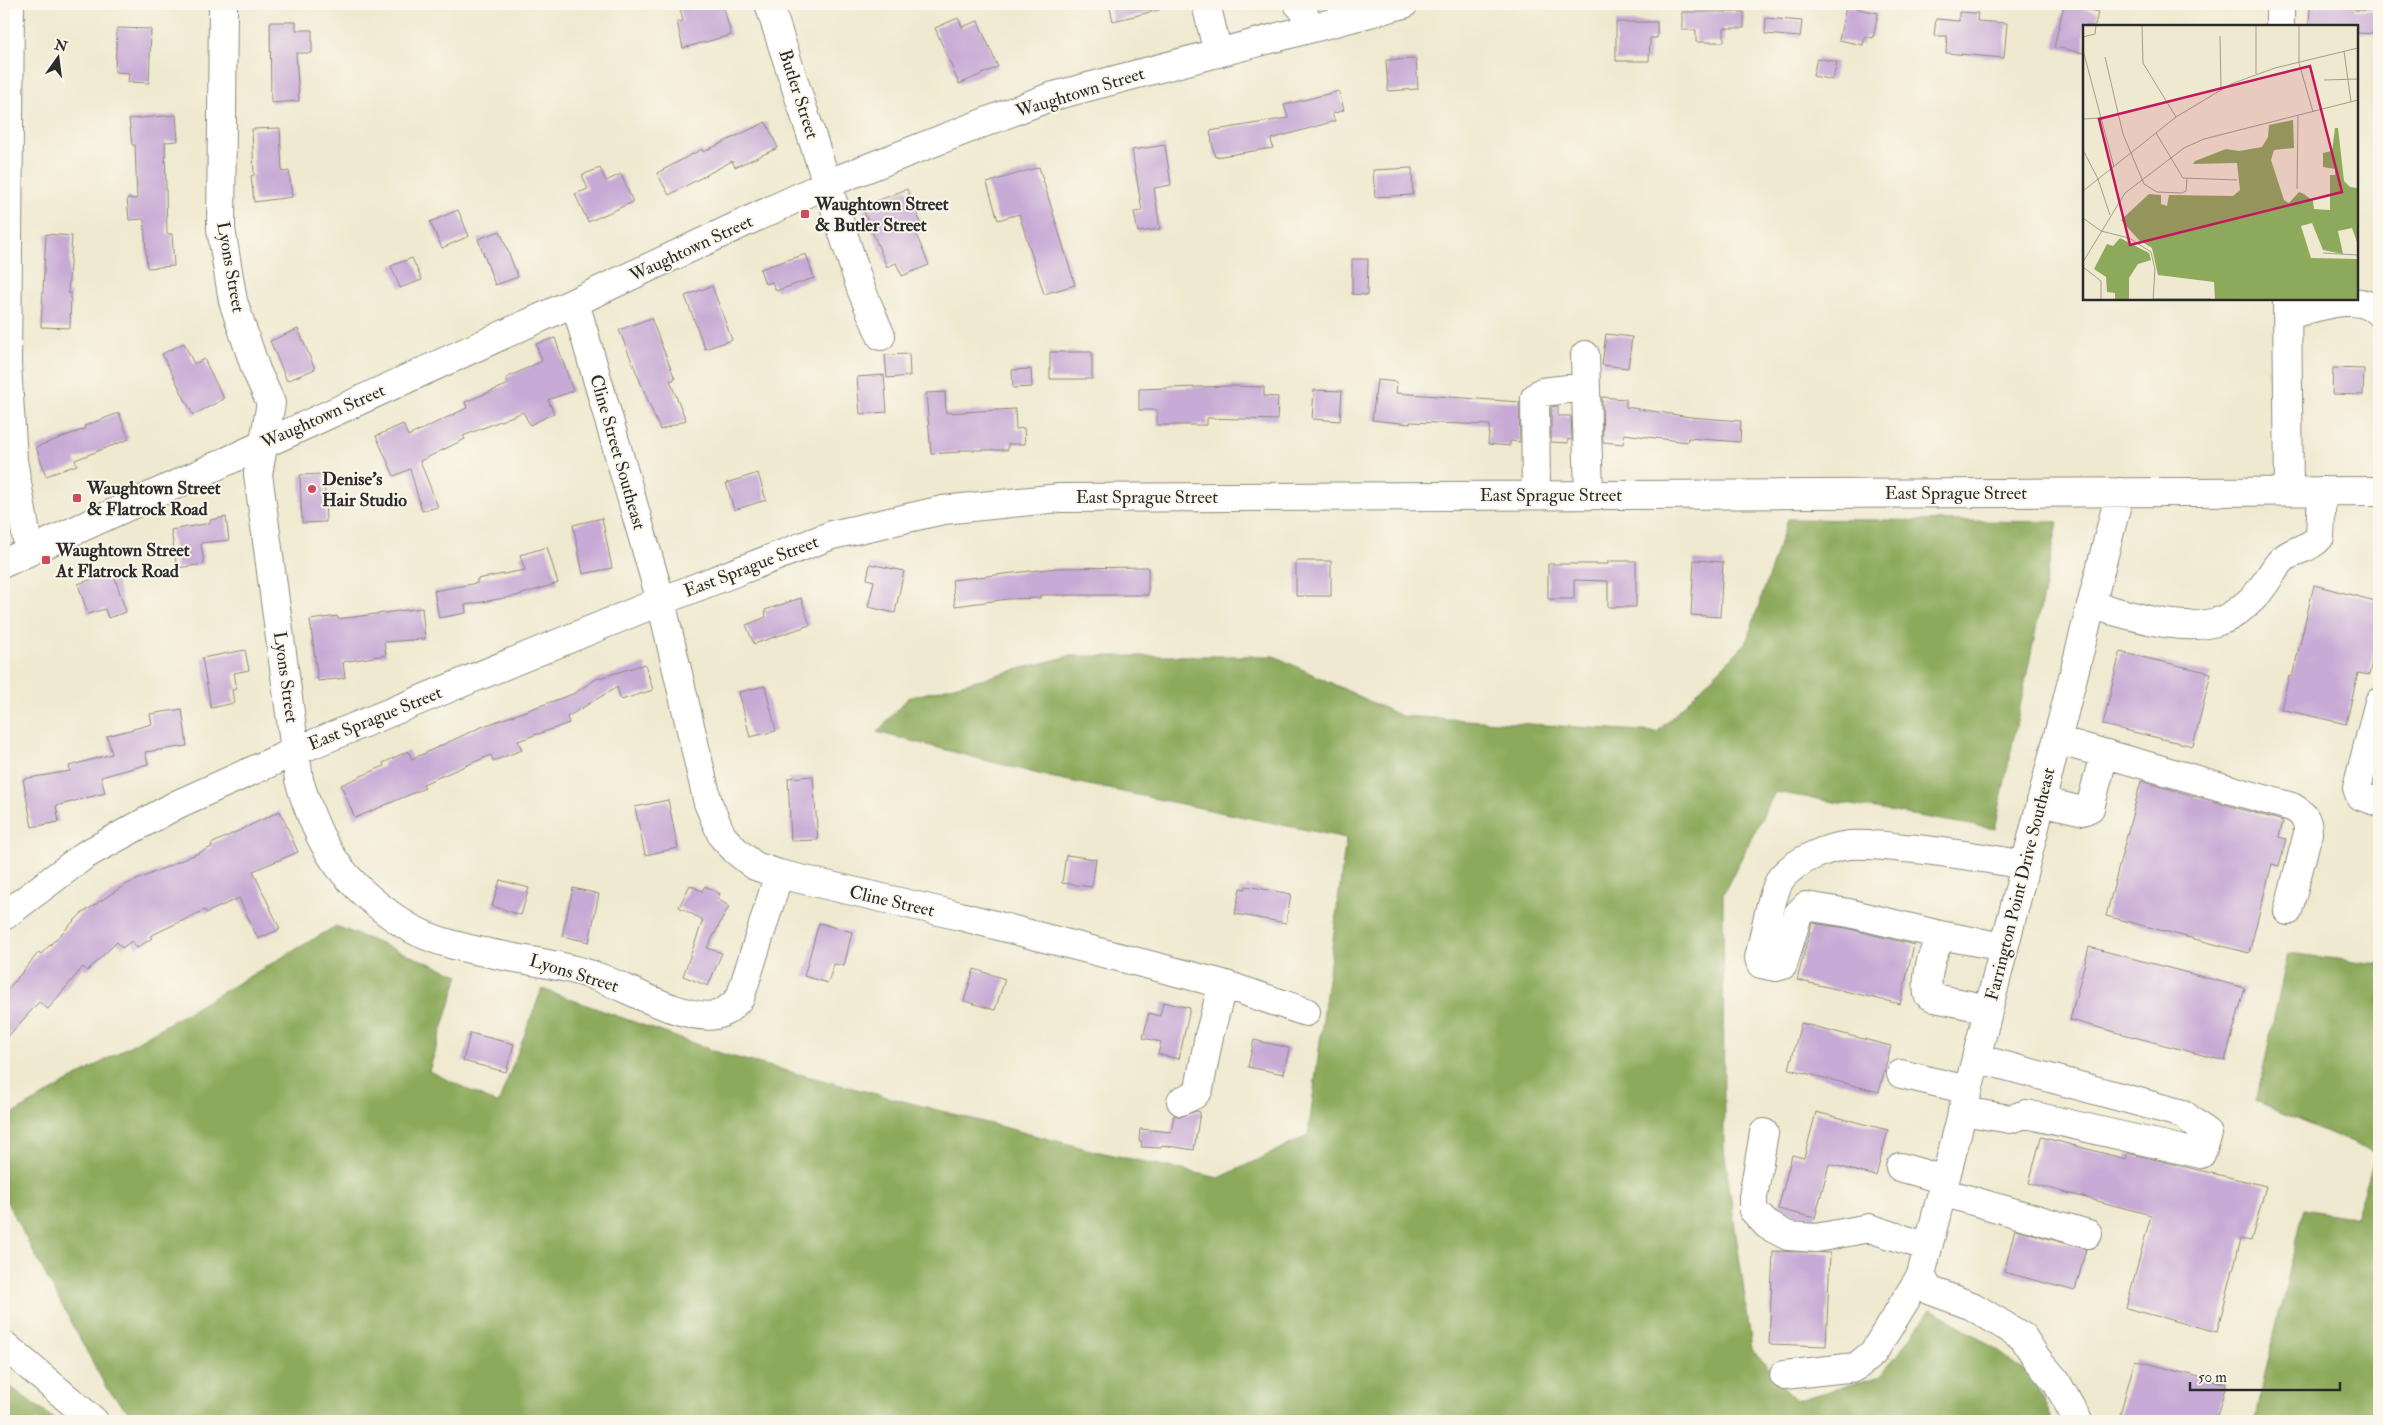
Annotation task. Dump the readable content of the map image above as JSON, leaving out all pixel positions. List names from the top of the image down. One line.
{"streets":{"street":["Waughtown Street","Butler Street","Lyons Street","Cline Street Southeast","East Sprague Street","Farrington Point Drive Southeast","Cline Street"]},"crossings":[["Waughtown Street","Butler Street"],["Waughtown Street","Lyons Street"],["Waughtown Street","Cline Street Southeast"],["Lyons Street","East Sprague Street"],["Lyons Street","Cline Street"],["Cline Street Southeast","East Sprague Street"],["Cline Street Southeast","Cline Street"],["East Sprague Street","Farrington Point Drive Southeast"],["East Sprague Street","Cline Street"]],"places":{"transit":["Waughtown Street & Butler Street","Waughtown Street & Flatrock Road","Waughtown Street At Flatrock Road"],"other":["Denise's Hair Studio"]},"scale_bar":"50 m","north":"top"}
